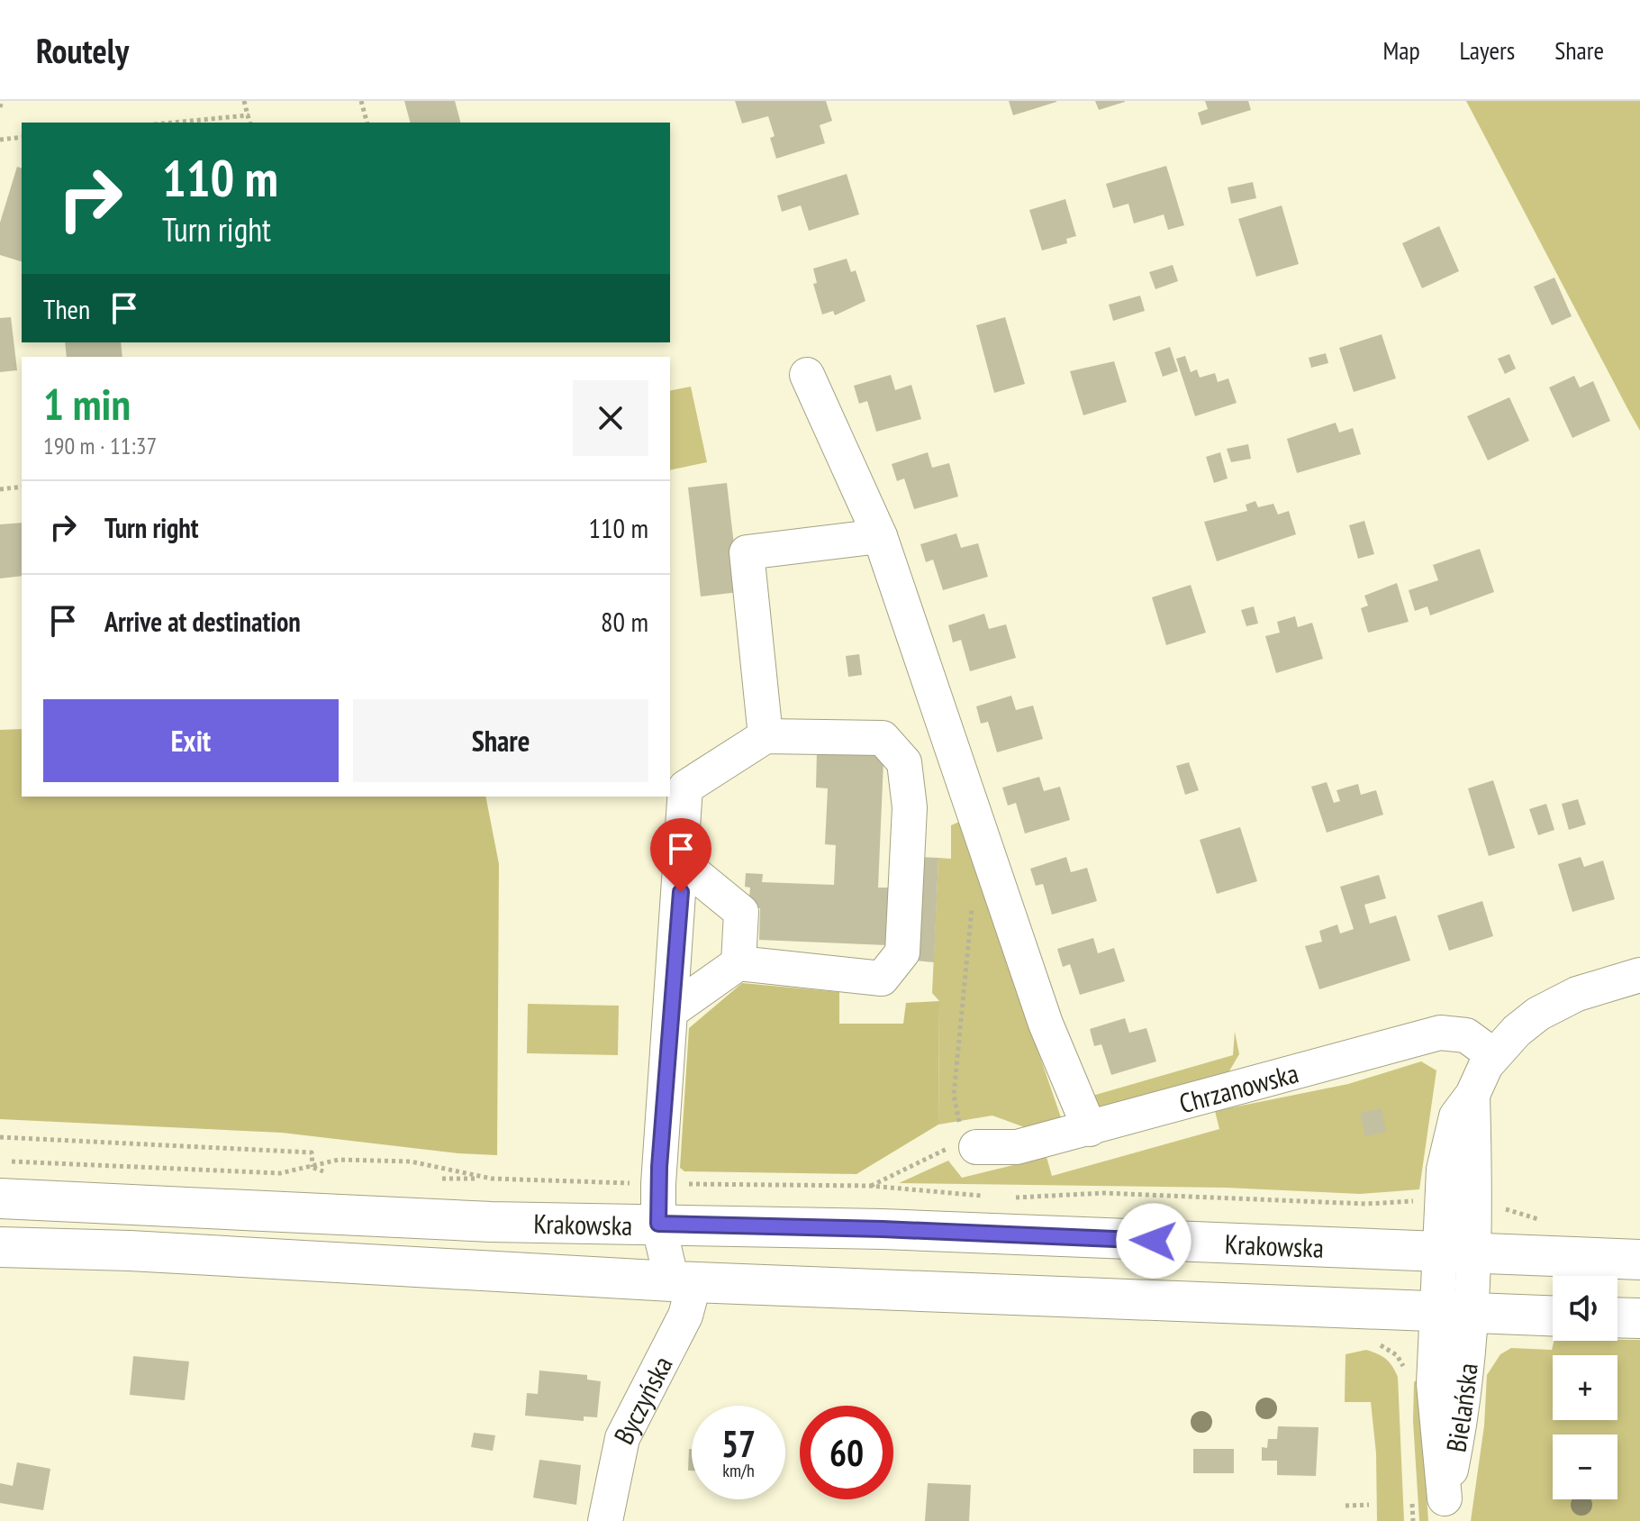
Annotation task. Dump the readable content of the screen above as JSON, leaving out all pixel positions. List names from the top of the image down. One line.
{"streets":{"main road":["Krakowska"],"street":["Chrzanowska","Byczyńska","Bielańska"]},"crossings":[["Krakowska","Byczyńska"],["Krakowska","Bielańska"]],"page":{"header":"Routely","nav":["Map","Layers","Share"],"turn":["110 m","Turn right"],"then":"Then","heading":["1 min","190 m · 11:37"],"list":[{"name":"Turn right","value":"110 m"},{"name":"Arrive at destination","value":"80 m"}],"buttons":["Exit","Share"],"map_buttons":["+","−"],"speed":"57 km/h","limit":"60"}}
